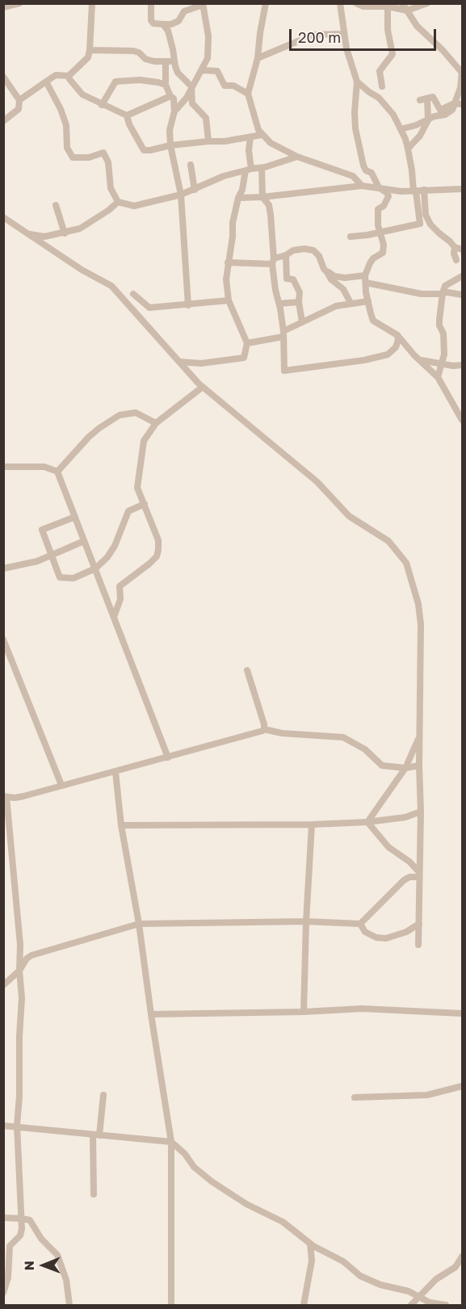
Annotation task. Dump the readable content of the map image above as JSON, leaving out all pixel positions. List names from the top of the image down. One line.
{"scale_bar":"200 m","north":"left"}
